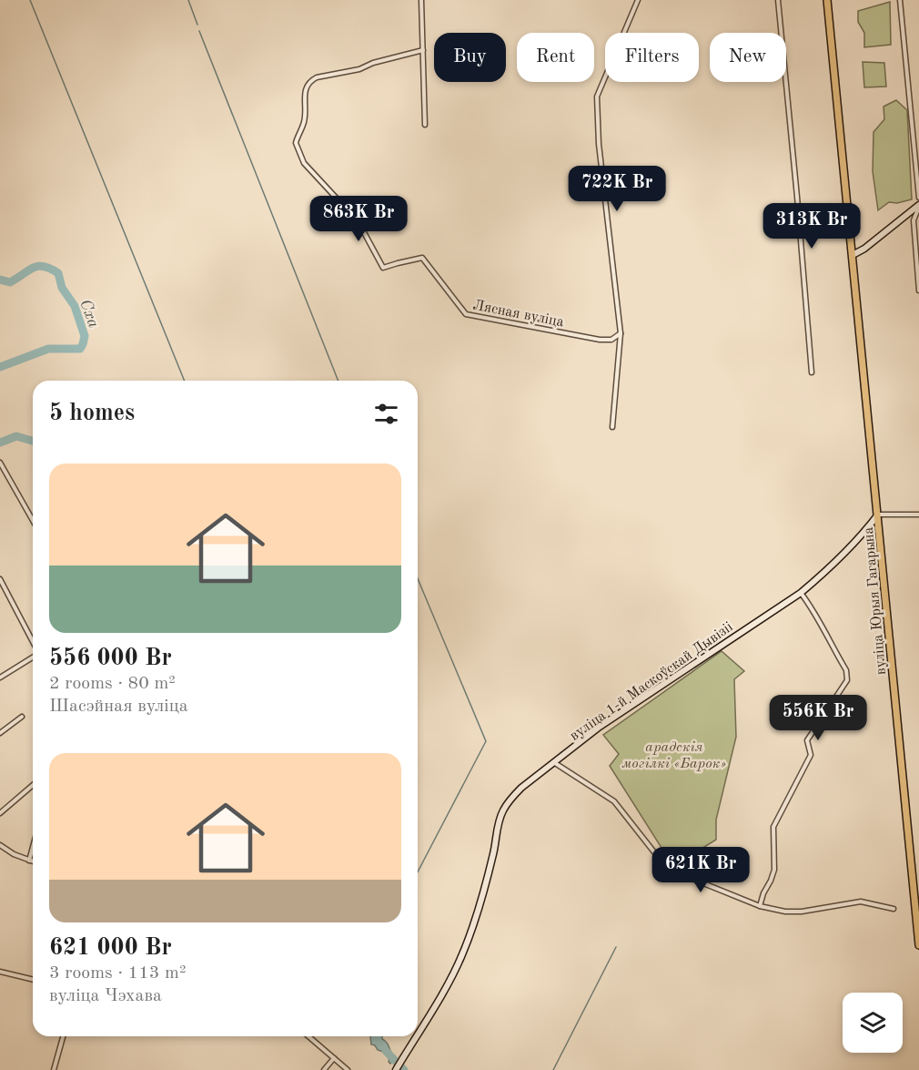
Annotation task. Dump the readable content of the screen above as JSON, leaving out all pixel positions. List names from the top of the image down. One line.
{"streets":{"main road":["вуліца Юрыя Гагарына"],"street":["Лясная вуліца","вуліца 1-й Маскоўскай Дывізіі"]},"crossings":[["вуліца Юрыя Гагарына","вуліца 1-й Маскоўскай Дывізіі"]],"water":["Сха"],"parks":["арадскія могілкі «Барок»"],"page":{"chip":["Buy","Rent","Filters","New"],"price":["722K Br","863K Br","313K Br","556K Br","621K Br"],"heading":"5 homes","list":[{"name":"556 000 Br","note":"2 rooms · 80 m² · Шасэйная вуліца"},{"name":"621 000 Br","note":"3 rooms · 113 m² · вуліца Чэхава"}]}}
